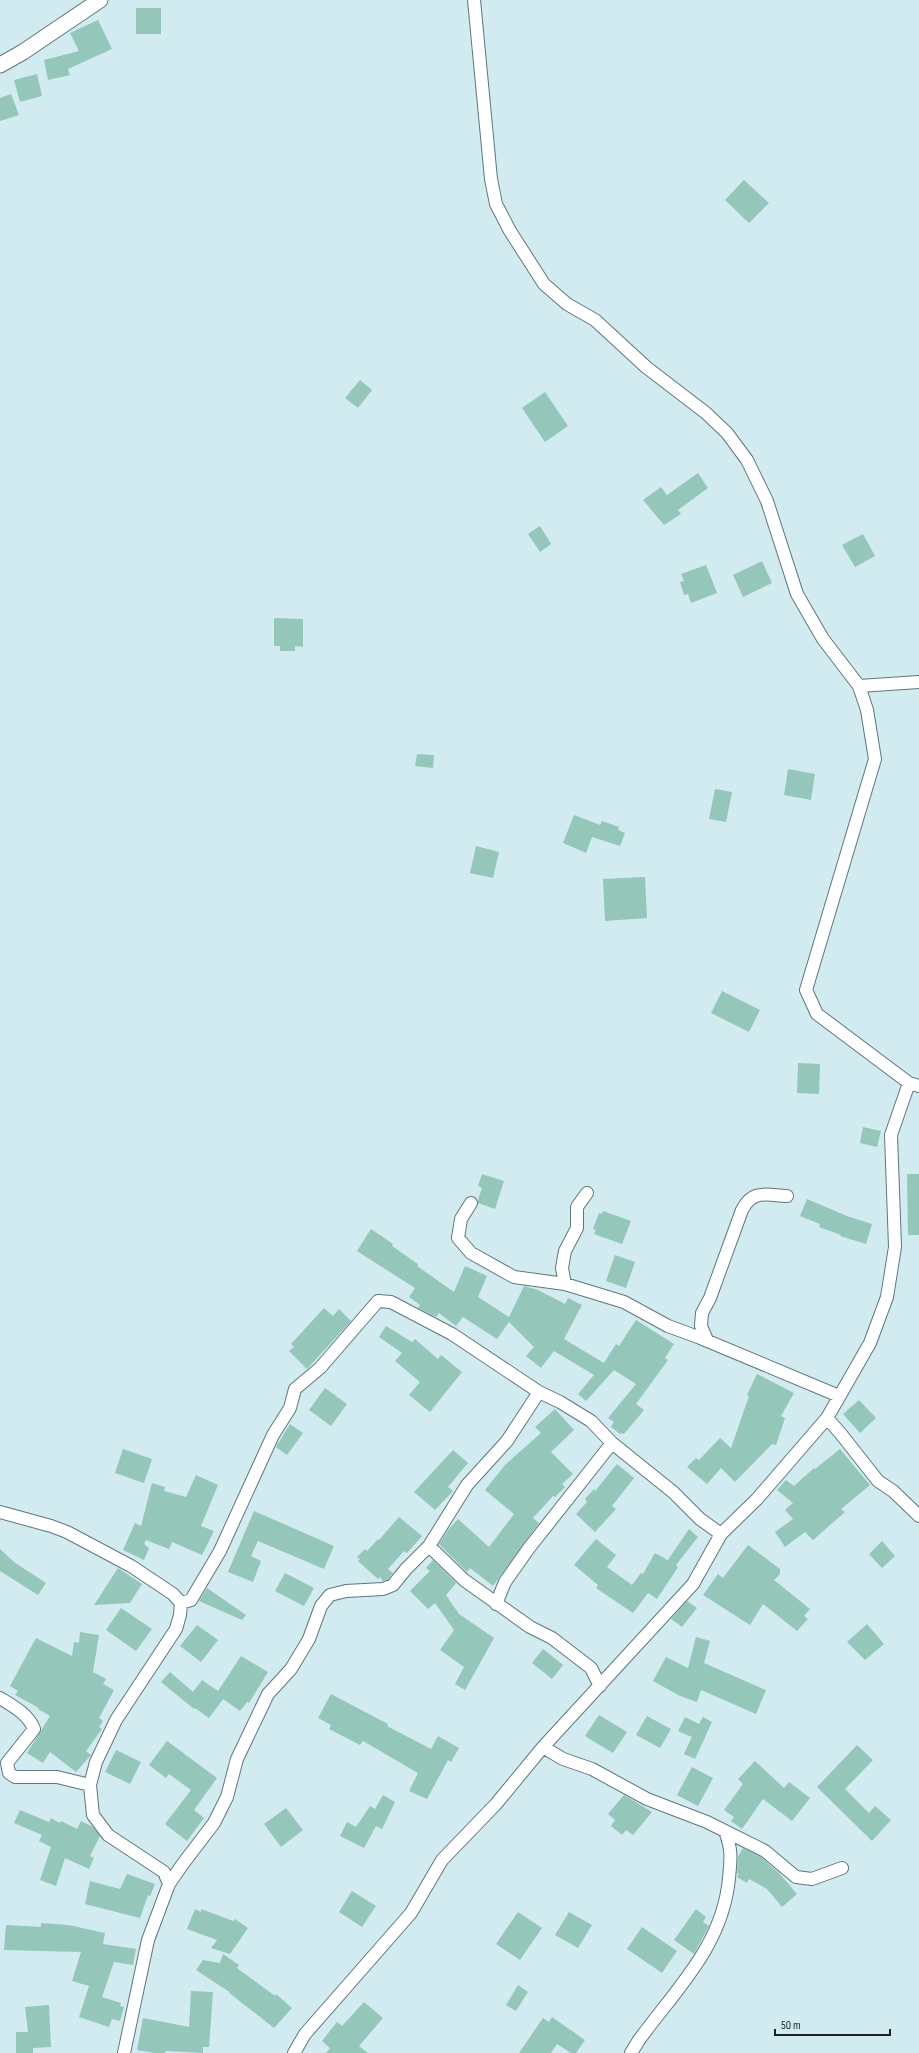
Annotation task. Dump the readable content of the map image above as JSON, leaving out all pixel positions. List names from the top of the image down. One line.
{"scale_bar":"50 m"}
